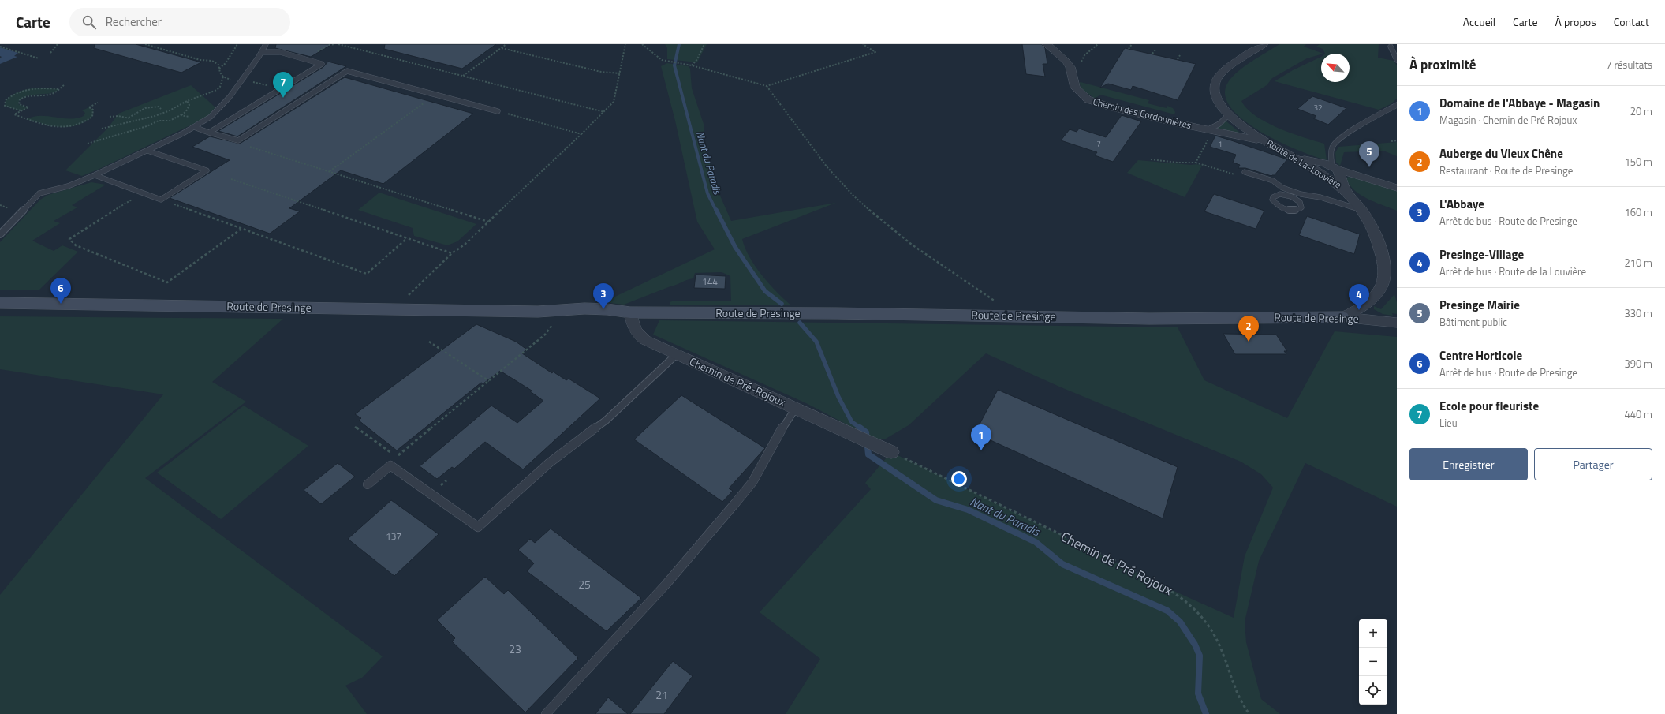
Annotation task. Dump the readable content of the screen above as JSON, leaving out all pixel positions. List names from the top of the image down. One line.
{"streets":{"street":["Chemin des Cordonnières","Route de La-Louvière","Route de Presinge","Chemin de Pré-Rojoux"],"path":["Chemin de Pré Rojoux"]},"crossings":[["Chemin des Cordonnières","Route de La-Louvière"],["Route de La-Louvière","Route de Presinge"],["Route de Presinge","Chemin de Pré-Rojoux"],["Chemin de Pré-Rojoux","Chemin de Pré Rojoux"]],"water":["Nant du Paradis"],"house_numbers":["32","7","1","144","137","25","23","21"],"north":"top left","page":{"header":"Carte","search":"Rechercher","nav":["Accueil","Carte","À propos","Contact"],"heading":["À proximité","7 résultats"],"pins":["7","5","6","3","4","2","1"],"list":[{"mark":"1","name":"Domaine de l'Abbaye - Magasin","note":"Magasin · Chemin de Pré Rojoux","value":"20 m"},{"mark":"2","name":"Auberge du Vieux Chêne","note":"Restaurant · Route de Presinge","value":"150 m"},{"mark":"3","name":"L'Abbaye","note":"Arrêt de bus · Route de Presinge","value":"160 m"},{"mark":"4","name":"Presinge-Village","note":"Arrêt de bus · Route de la Louvière","value":"210 m"},{"mark":"5","name":"Presinge Mairie","note":"Bâtiment public","value":"330 m"},{"mark":"6","name":"Centre Horticole","note":"Arrêt de bus · Route de Presinge","value":"390 m"},{"mark":"7","name":"Ecole pour fleuriste","note":"Lieu","value":"440 m"}],"buttons":["Enregistrer","Partager"],"map_buttons":["+","−"]}}
